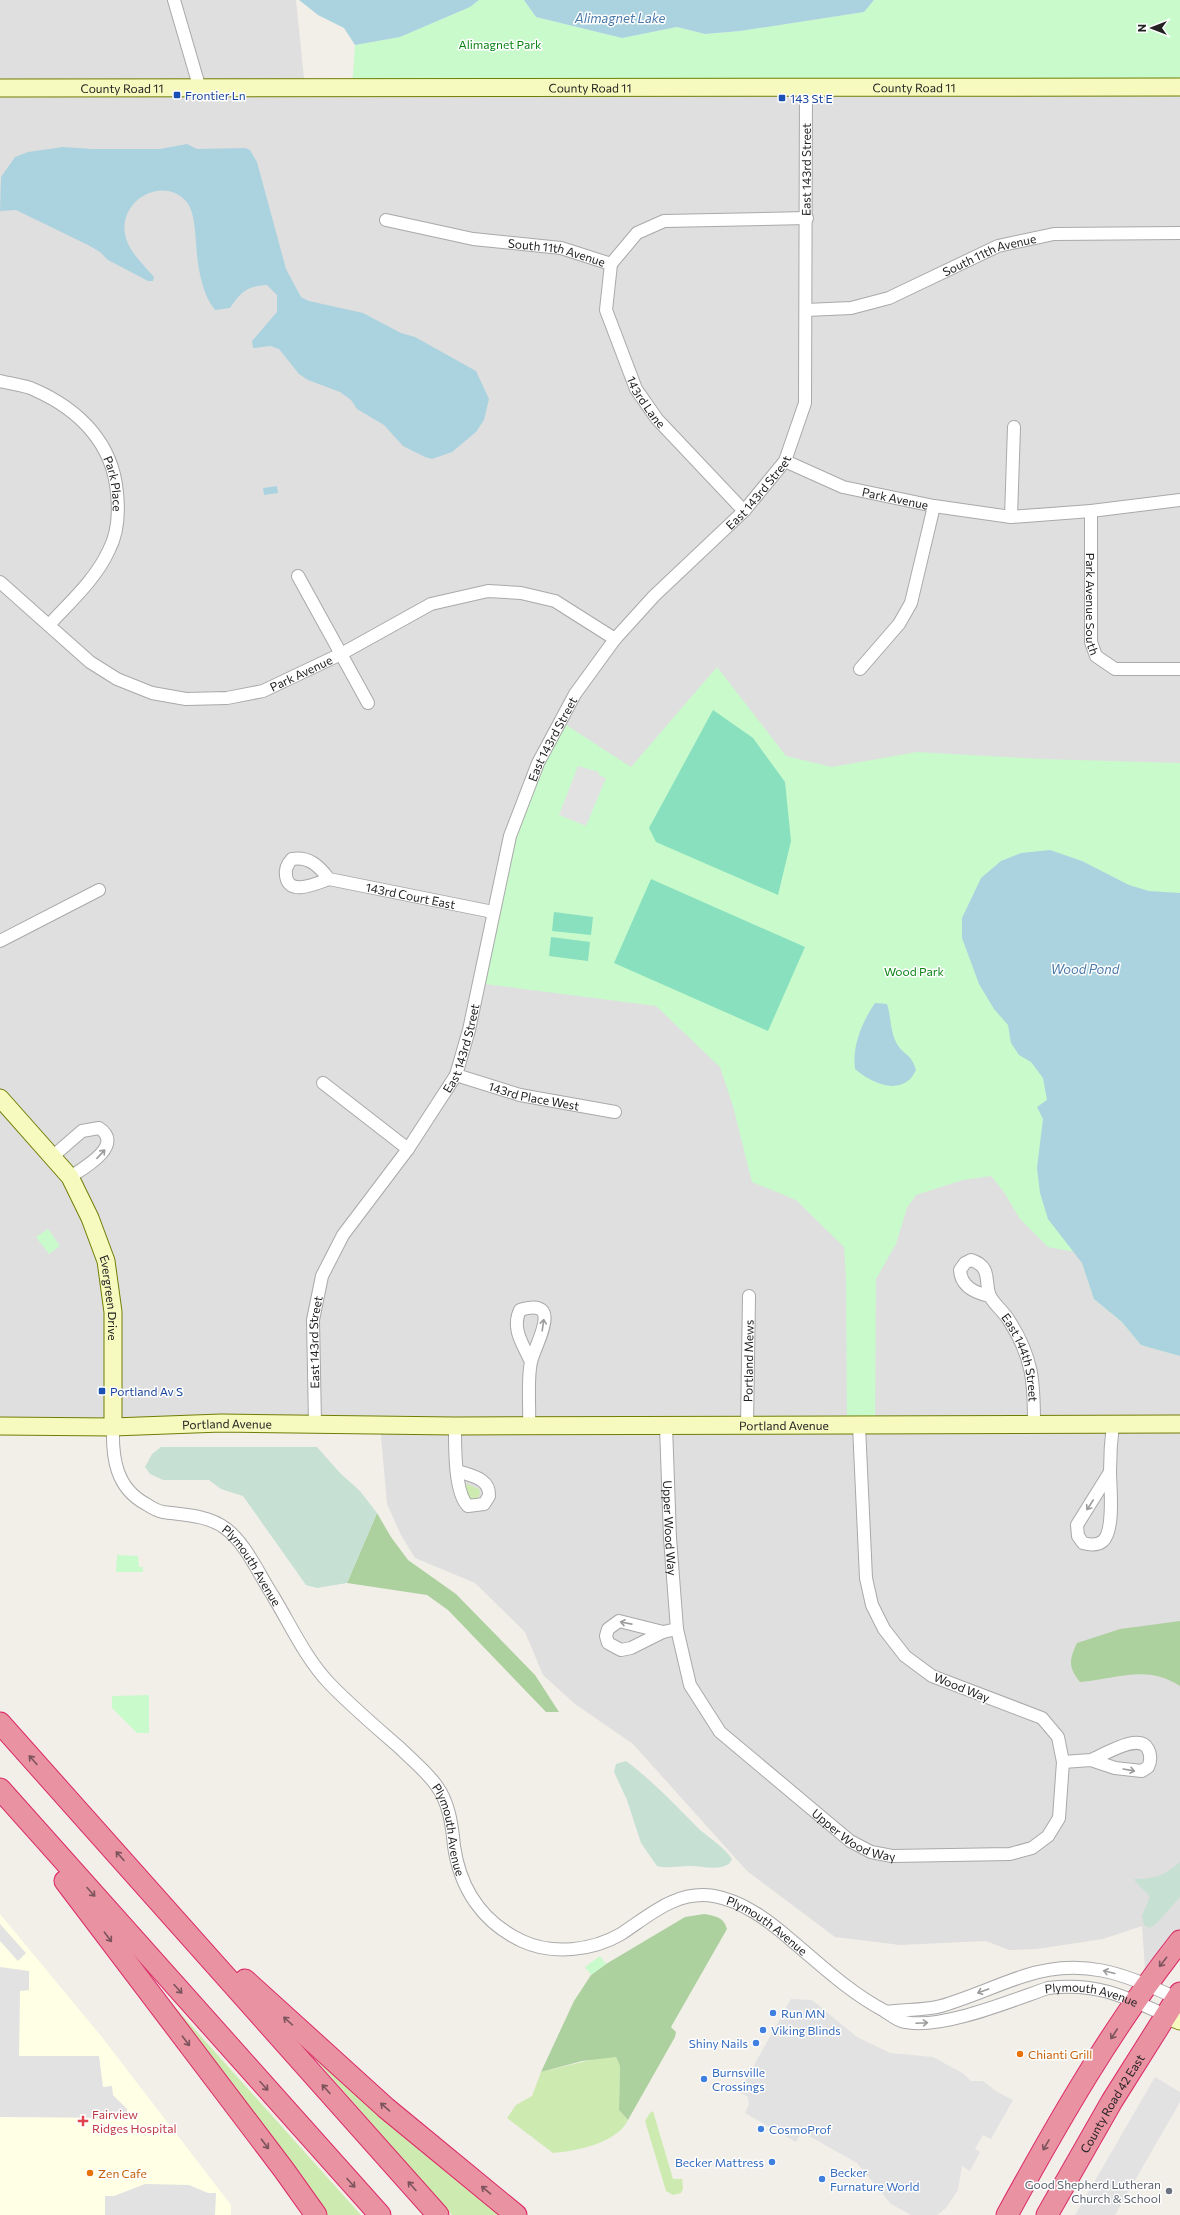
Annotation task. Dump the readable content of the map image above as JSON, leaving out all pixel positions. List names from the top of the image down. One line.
{"streets":{"highway":["County Road 42 East"],"street":["County Road 11","East 143rd Street","South 11th Avenue","143rd Lane","Park Place","Park Avenue","Park Avenue South","143rd Court East","143rd Place West","Evergreen Drive","East 144th Street","Portland Mews","Portland Avenue","Upper Wood Way","Plymouth Avenue","Wood Way"]},"crossings":[["County Road 11","East 143rd Street"],["East 143rd Street","South 11th Avenue"],["East 143rd Street","143rd Lane"],["East 143rd Street","Park Avenue"],["East 143rd Street","143rd Court East"],["East 143rd Street","143rd Place West"],["East 143rd Street","Portland Avenue"],["South 11th Avenue","143rd Lane"],["Park Place","Park Avenue"],["Evergreen Drive","Portland Avenue"],["Evergreen Drive","Plymouth Avenue"],["East 144th Street","Portland Avenue"],["Portland Mews","Portland Avenue"],["Portland Avenue","Upper Wood Way"],["Portland Avenue","Plymouth Avenue"],["Portland Avenue","Wood Way"],["Upper Wood Way","Wood Way"],["Plymouth Avenue","County Road 42 East"]],"water":["Alimagnet Lake","Wood Pond"],"parks":["Alimagnet Park","Wood Park"],"places":{"transit":["Frontier Ln","143 St E","Portland Av S"],"other":["Run MN","Viking Blinds","Shiny Nails","Chianti Grill","Burnsville Crossings","CosmoProf","Becker Mattress","Zen Cafe","Becker Furnature World","Good Shepherd Lutheran Church & School"],"health":["Fairview Ridges Hospital"]},"north":"left"}
